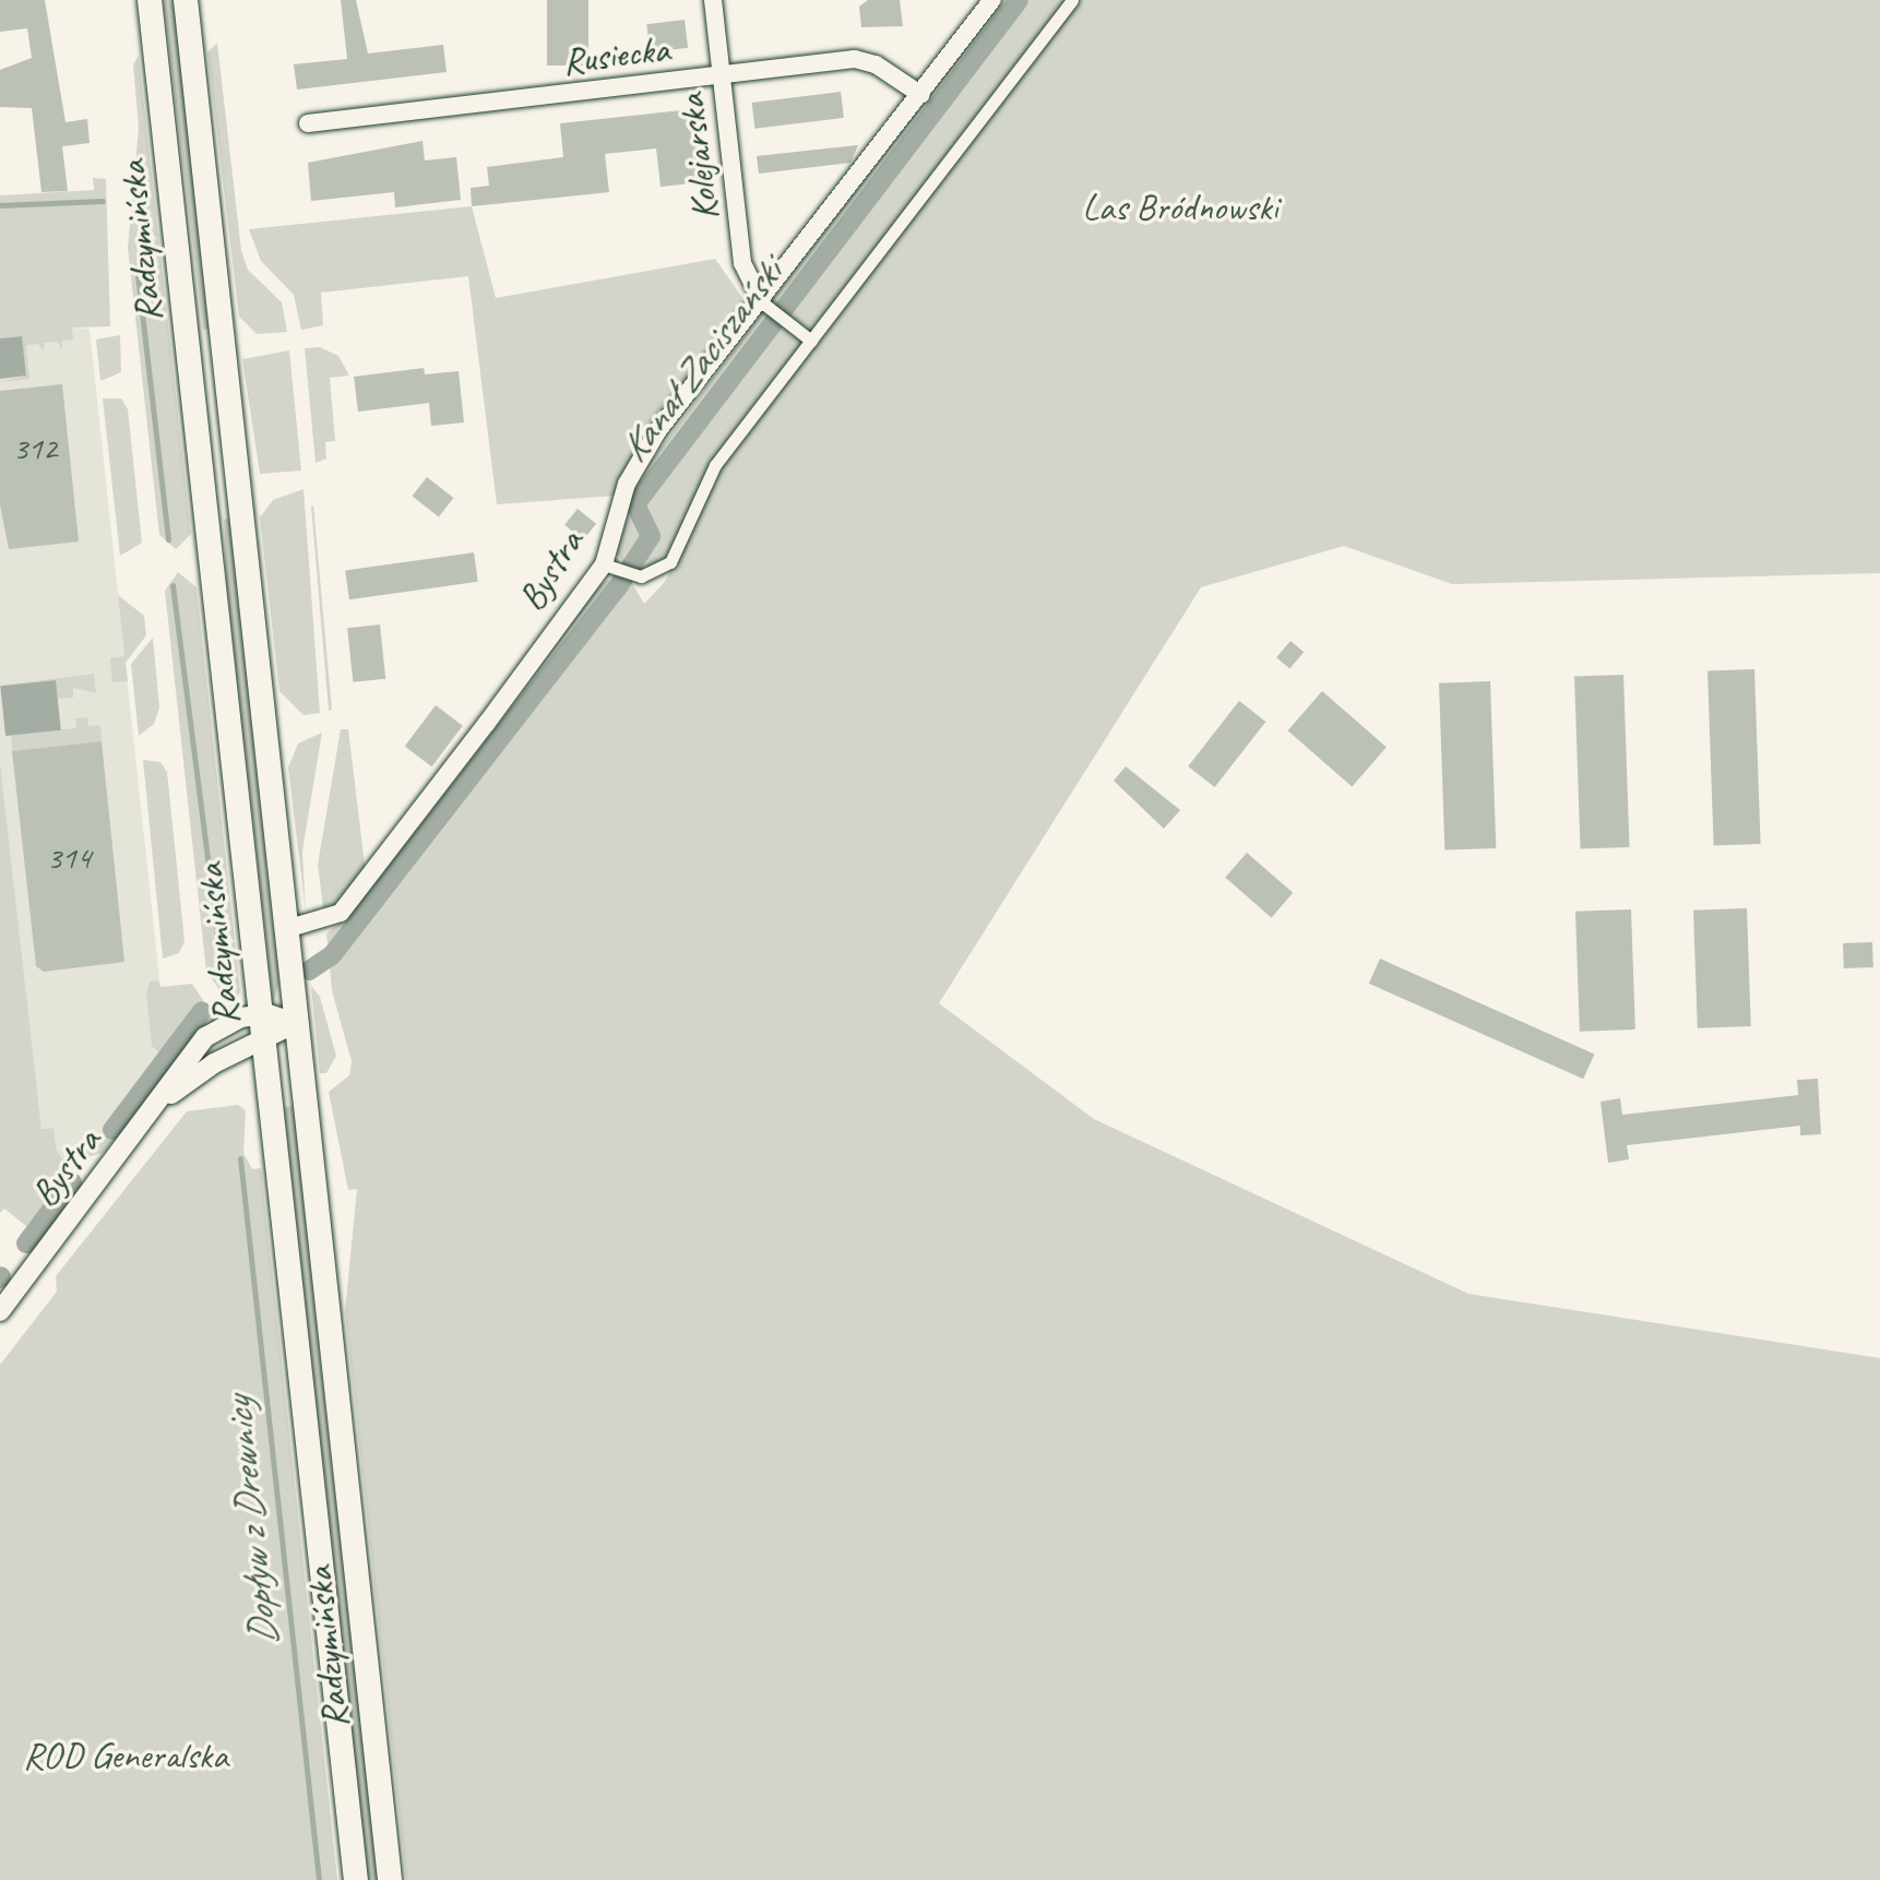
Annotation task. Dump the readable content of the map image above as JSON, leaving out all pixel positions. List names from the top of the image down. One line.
{"streets":{"main road":["Radzymińska"],"street":["Rusiecka","Kolejarska","Bystra"]},"crossings":[["Rusiecka","Kolejarska"],["Rusiecka","Bystra"],["Kolejarska","Bystra"],["Radzymińska","Bystra"]],"water":["Kanał Zaciszański","Dopływ z Drewnicy"],"parks":["Las Bródnowski","ROD Generalska"],"house_numbers":["312","314"]}
